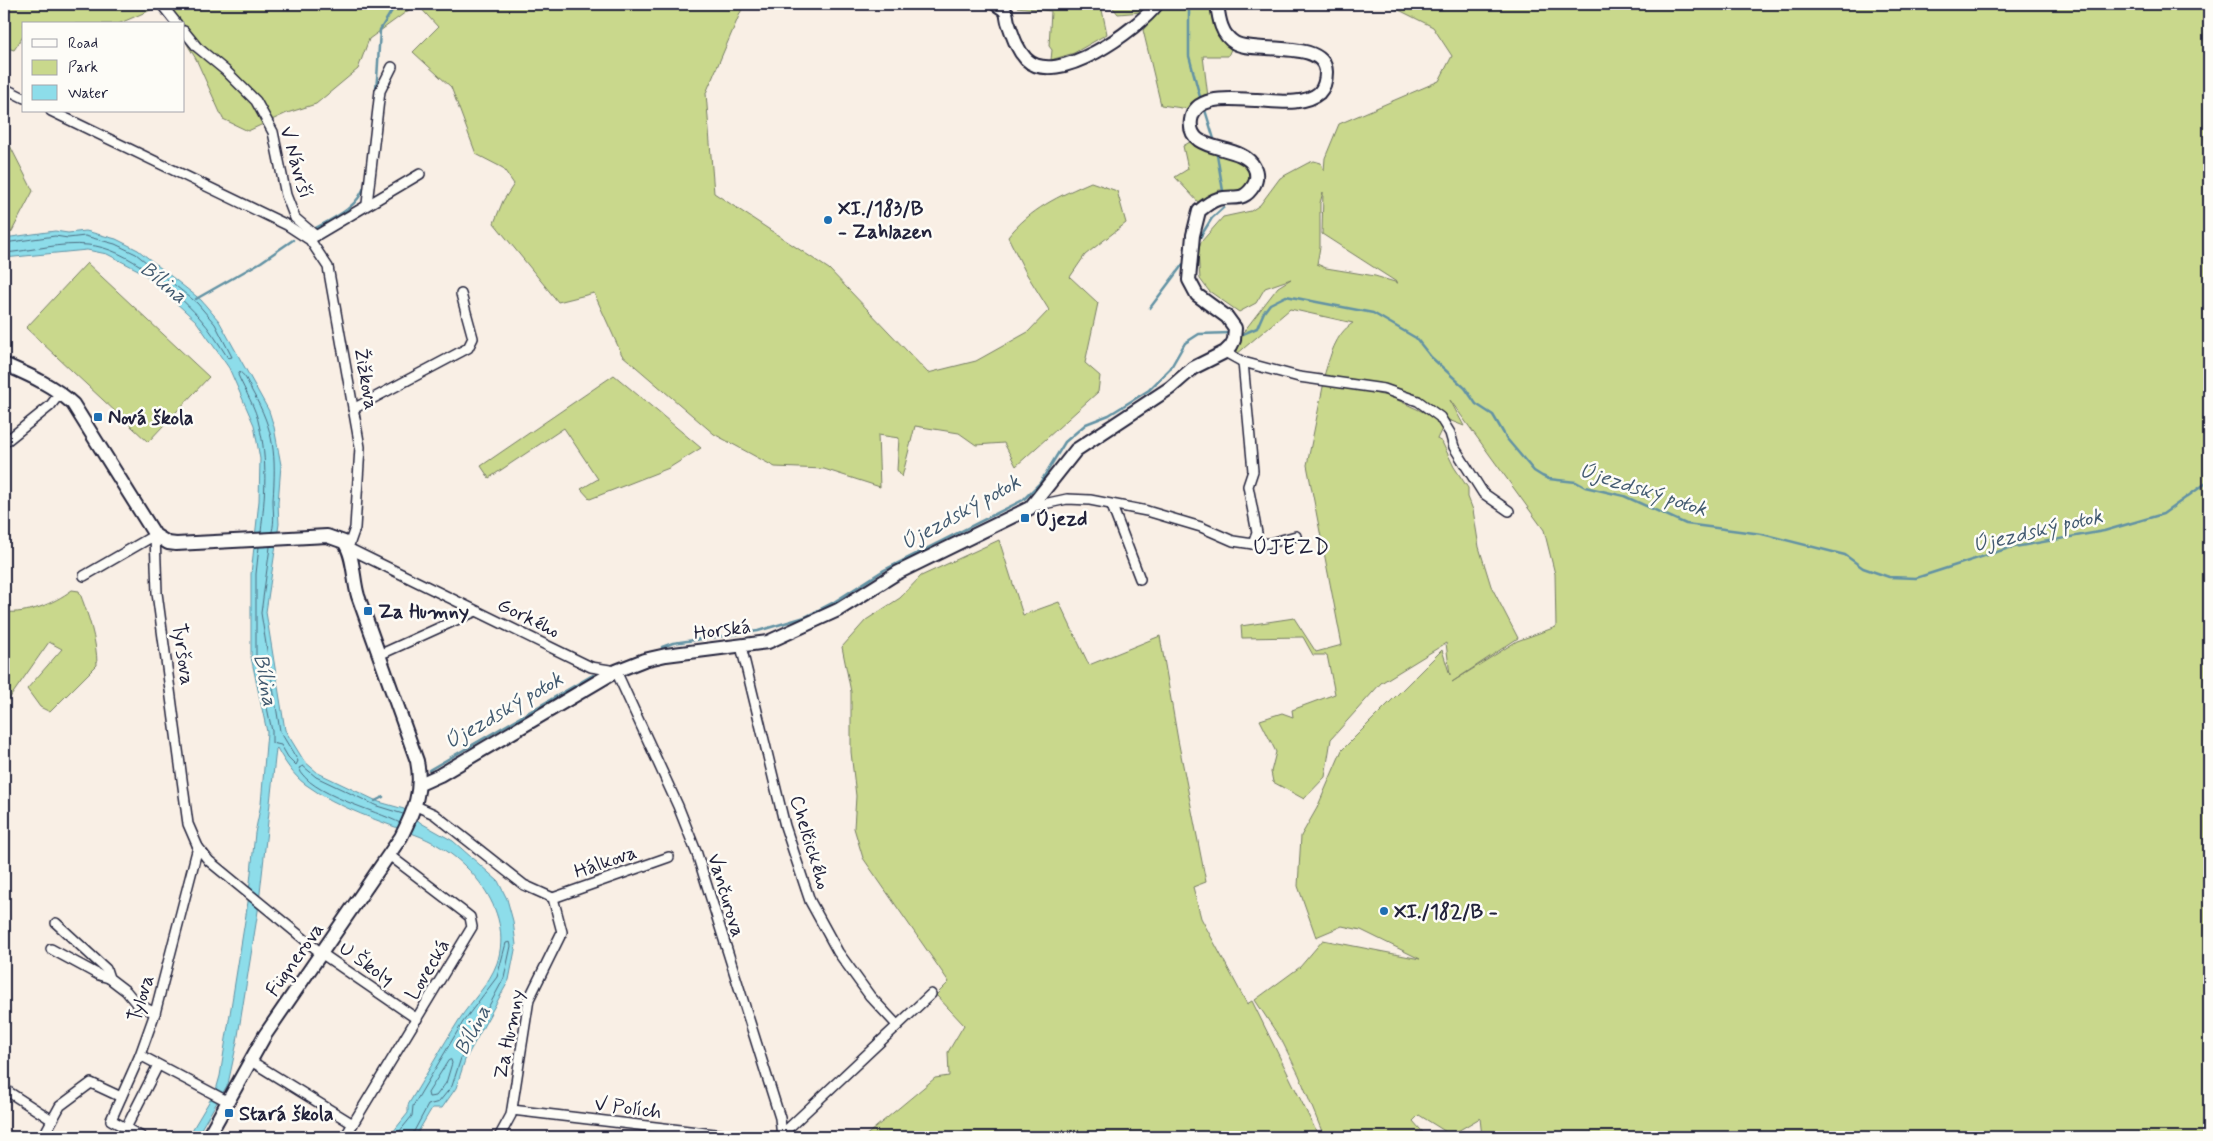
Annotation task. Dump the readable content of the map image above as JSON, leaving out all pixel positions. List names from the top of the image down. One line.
{"streets":{"street":["V Návrší","Žižkova","Gorkého","Horská","Tyršova","Chelčického","Hálkova","Vančurova","Fügnerova","U Školy","Lovecká","Tylova","Za Humny","V Polích"]},"crossings":[["V Návrší","Žižkova"],["Žižkova","Gorkého"],["Žižkova","Horská"],["Žižkova","Fügnerova"],["Gorkého","Horská"],["Gorkého","Vančurova"],["Horská","Chelčického"],["Horská","Vančurova"],["Tyršova","Fügnerova"],["Tyršova","U Školy"],["Tyršova","Tylova"],["Hálkova","Za Humny"],["Fügnerova","U Školy"],["Fügnerova","Lovecká"],["U Školy","Lovecká"],["Za Humny","V Polích"]],"districts":["ÚJEZD"],"water":["Bílina","Újezdský potok"],"places":{"other":["XI./183/B - Zahlazen","XI./182/B -"],"transit":["Nová škola","Újezd","Za Humny","Stará škola"]},"legend":["Road","Park","Water"]}
